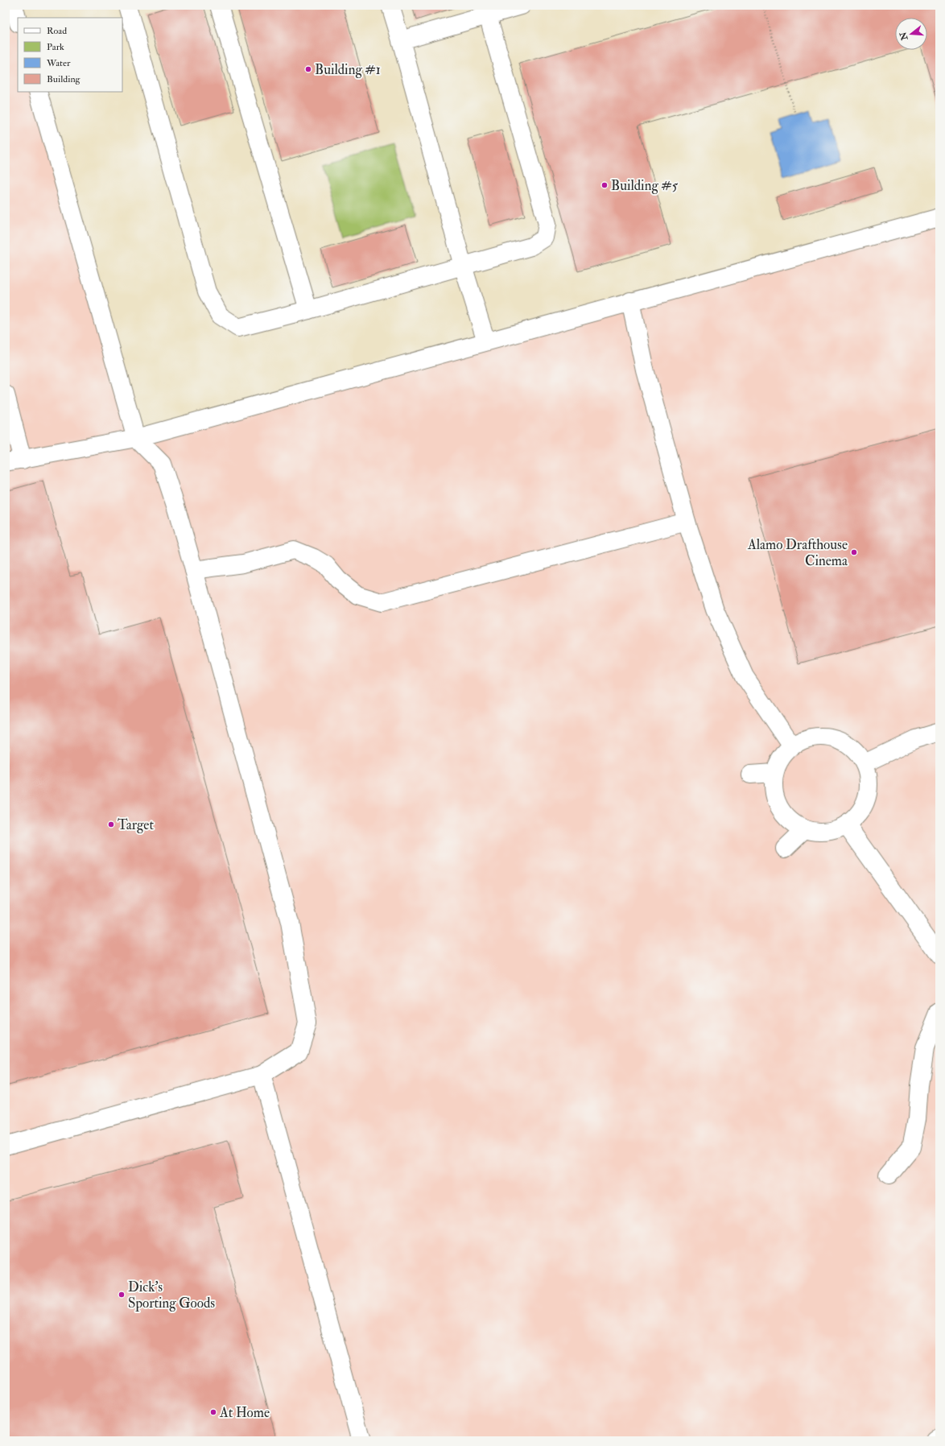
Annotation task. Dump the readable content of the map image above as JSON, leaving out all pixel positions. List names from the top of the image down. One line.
{"places":["Building #1","Building #5","Alamo Drafthouse Cinema","Target","Dick's Sporting Goods","At Home"],"legend":["Road","Park","Water","Building"],"north":"left"}
